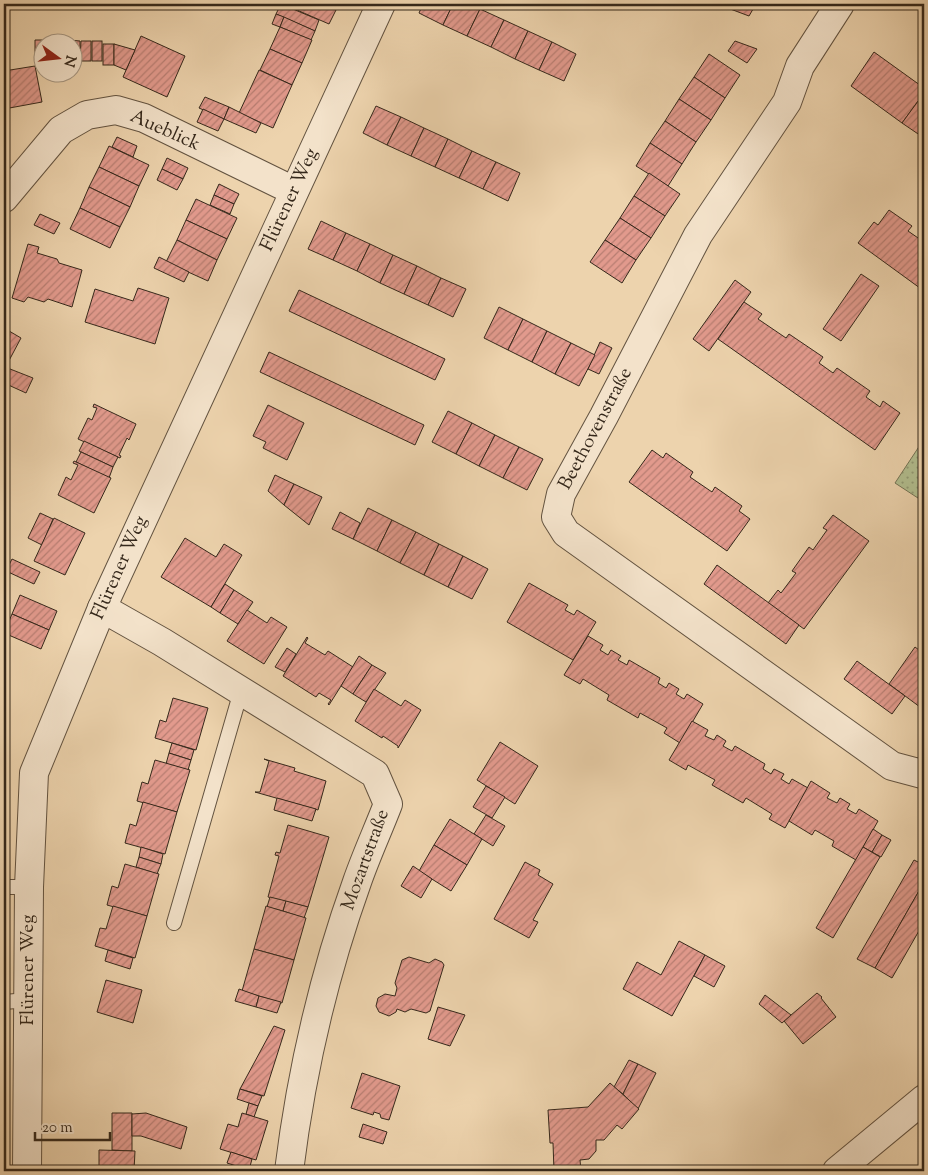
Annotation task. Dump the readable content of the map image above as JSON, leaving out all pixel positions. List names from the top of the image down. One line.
{"streets":{"street":["Aueblick","Flürener Weg","Beethovenstraße","Mozartstraße"]},"crossings":[["Aueblick","Flürener Weg"],["Flürener Weg","Mozartstraße"]],"scale_bar":"20 m","north":"right"}
